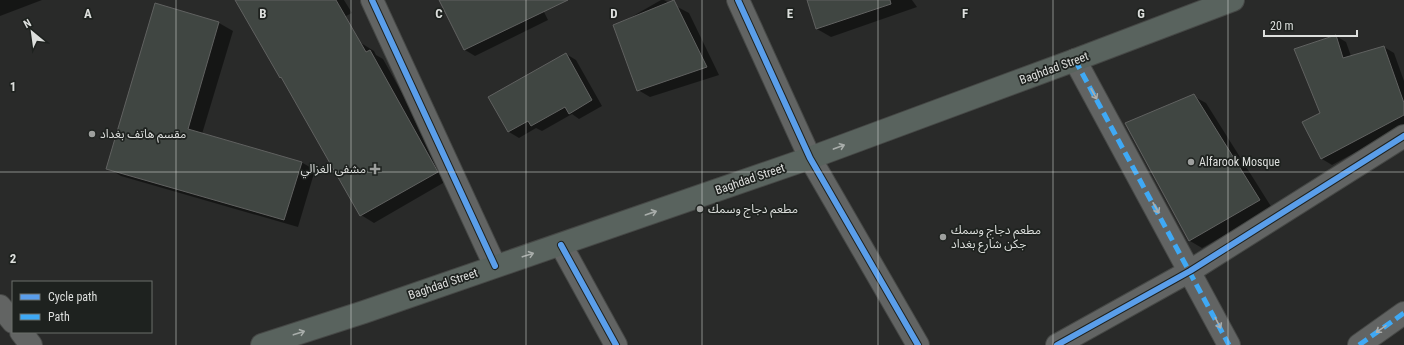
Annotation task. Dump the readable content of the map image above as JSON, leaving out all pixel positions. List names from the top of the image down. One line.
{"streets":{"main road":["Baghdad Street"]},"one_way":["Baghdad Street"],"places":{"other":["مقسم هاتف بغداد","Alfarook Mosque","مطعم دجاج وسمك","مطعم دجاج وسمك جكن شارع بغداد"],"health":["مشفى الغزالي"]},"legend":["Cycle path","Path"],"scale_bar":"20 m","north":"top left","grid":{"columns":["A","B","C","D","E","F","G"],"rows":["1","2"]}}
